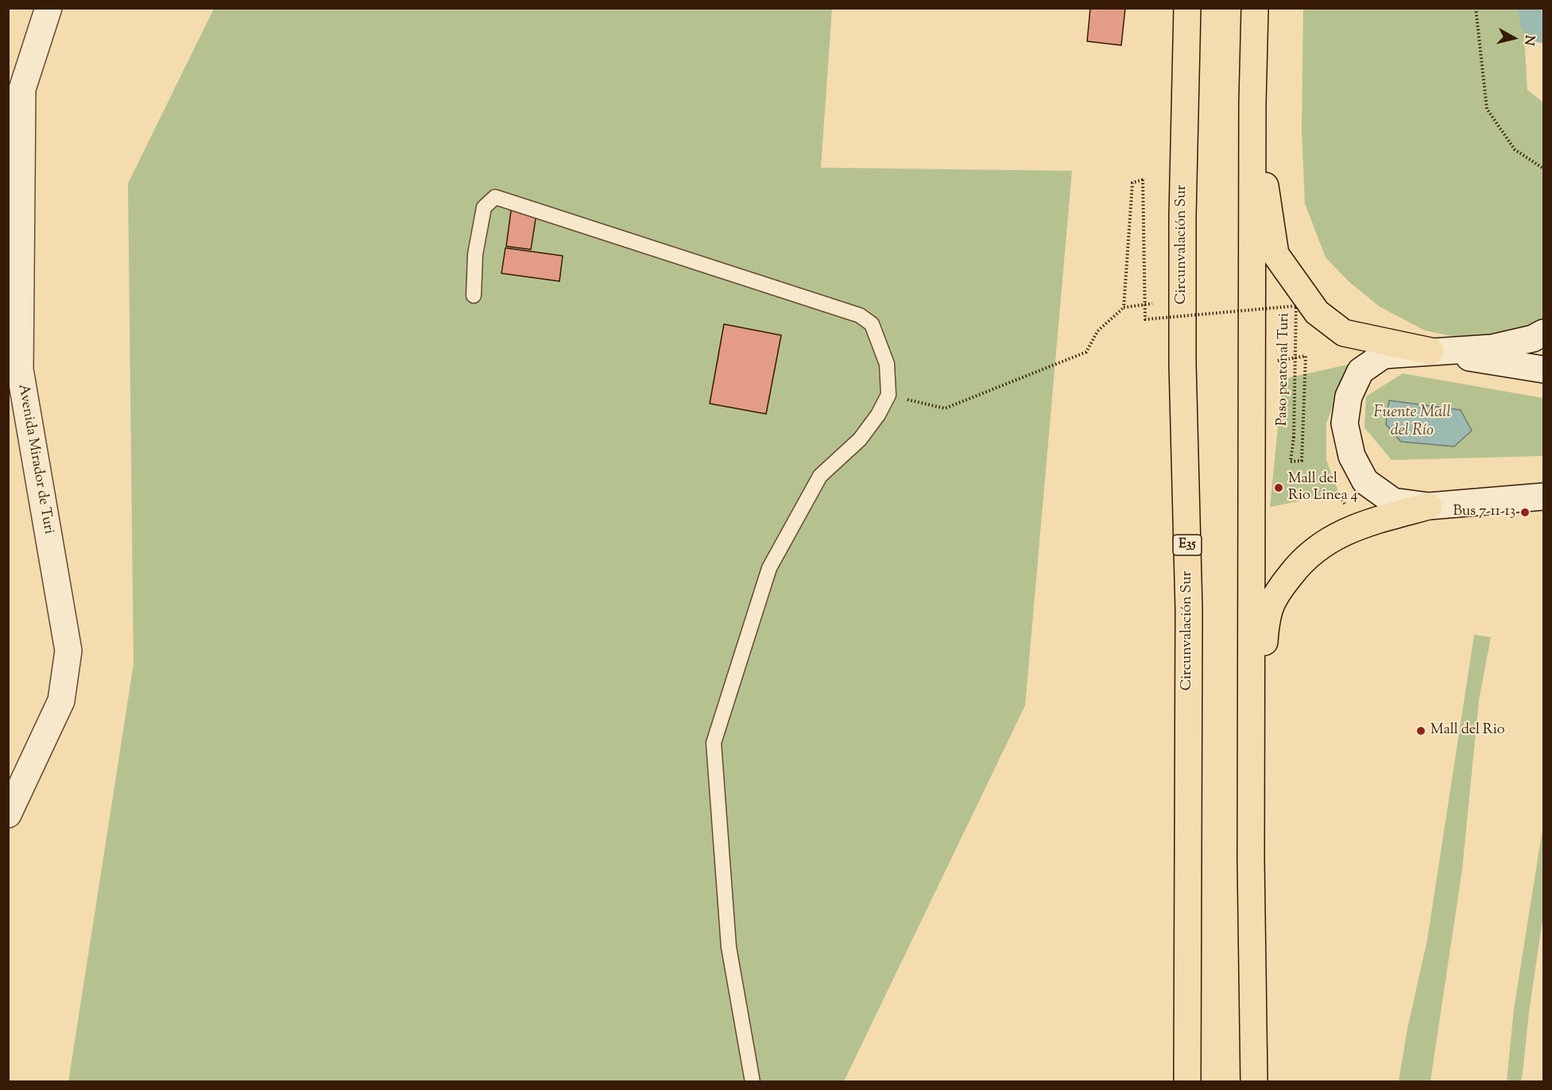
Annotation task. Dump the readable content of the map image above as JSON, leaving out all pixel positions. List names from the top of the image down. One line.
{"streets":{"highway":["Circunvalación Sur","E35"],"street":["Avenida Mirador de Turi"],"path":["Paso peatonal Turi"]},"water":["Fuente Mall del Río"],"places":["Mall del Rio Linea 4","Bus 7-11-13","Mall del Rio"],"north":"right"}
